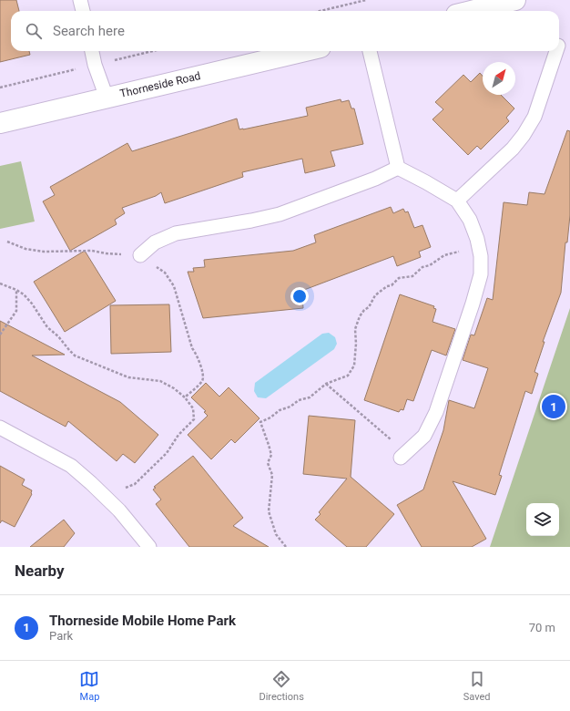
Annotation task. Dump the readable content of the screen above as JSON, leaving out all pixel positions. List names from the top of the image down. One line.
{"streets":{"street":["Thorneside Road"]},"north":"top right","page":{"search":"Search here","pins":"1","heading":"Nearby","list":[{"mark":"1","name":"Thorneside Mobile Home Park","note":"Park","value":"70 m"}],"nav":["Map","Directions","Saved"]}}
